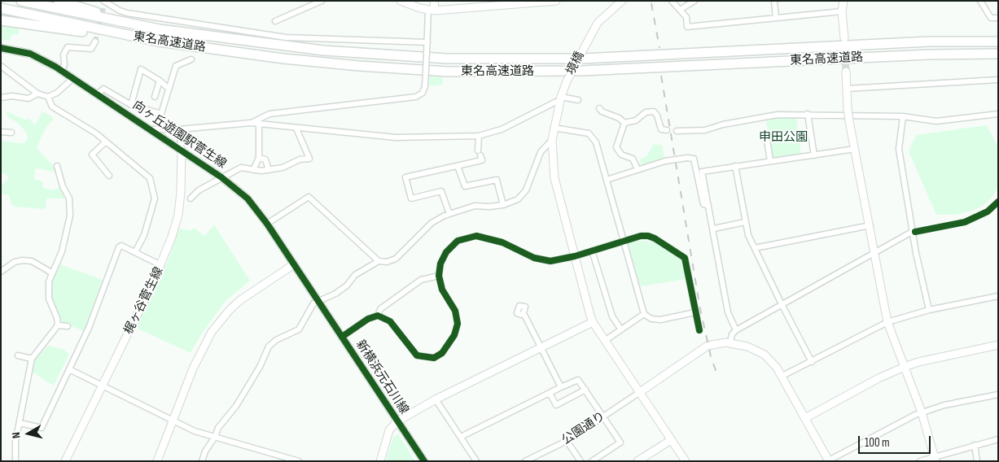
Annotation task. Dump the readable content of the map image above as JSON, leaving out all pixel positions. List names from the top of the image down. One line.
{"streets":{"highway":["東名高速道路"],"street":["境橋","向ヶ丘遊園駅菅生線","梶ヶ谷菅生線","新横浜元石川線","公園通り"]},"crossings":[["向ヶ丘遊園駅菅生線","梶ヶ谷菅生線"],["向ヶ丘遊園駅菅生線","新横浜元石川線"]],"parks":["申田公園"],"scale_bar":"100 m","north":"left"}
